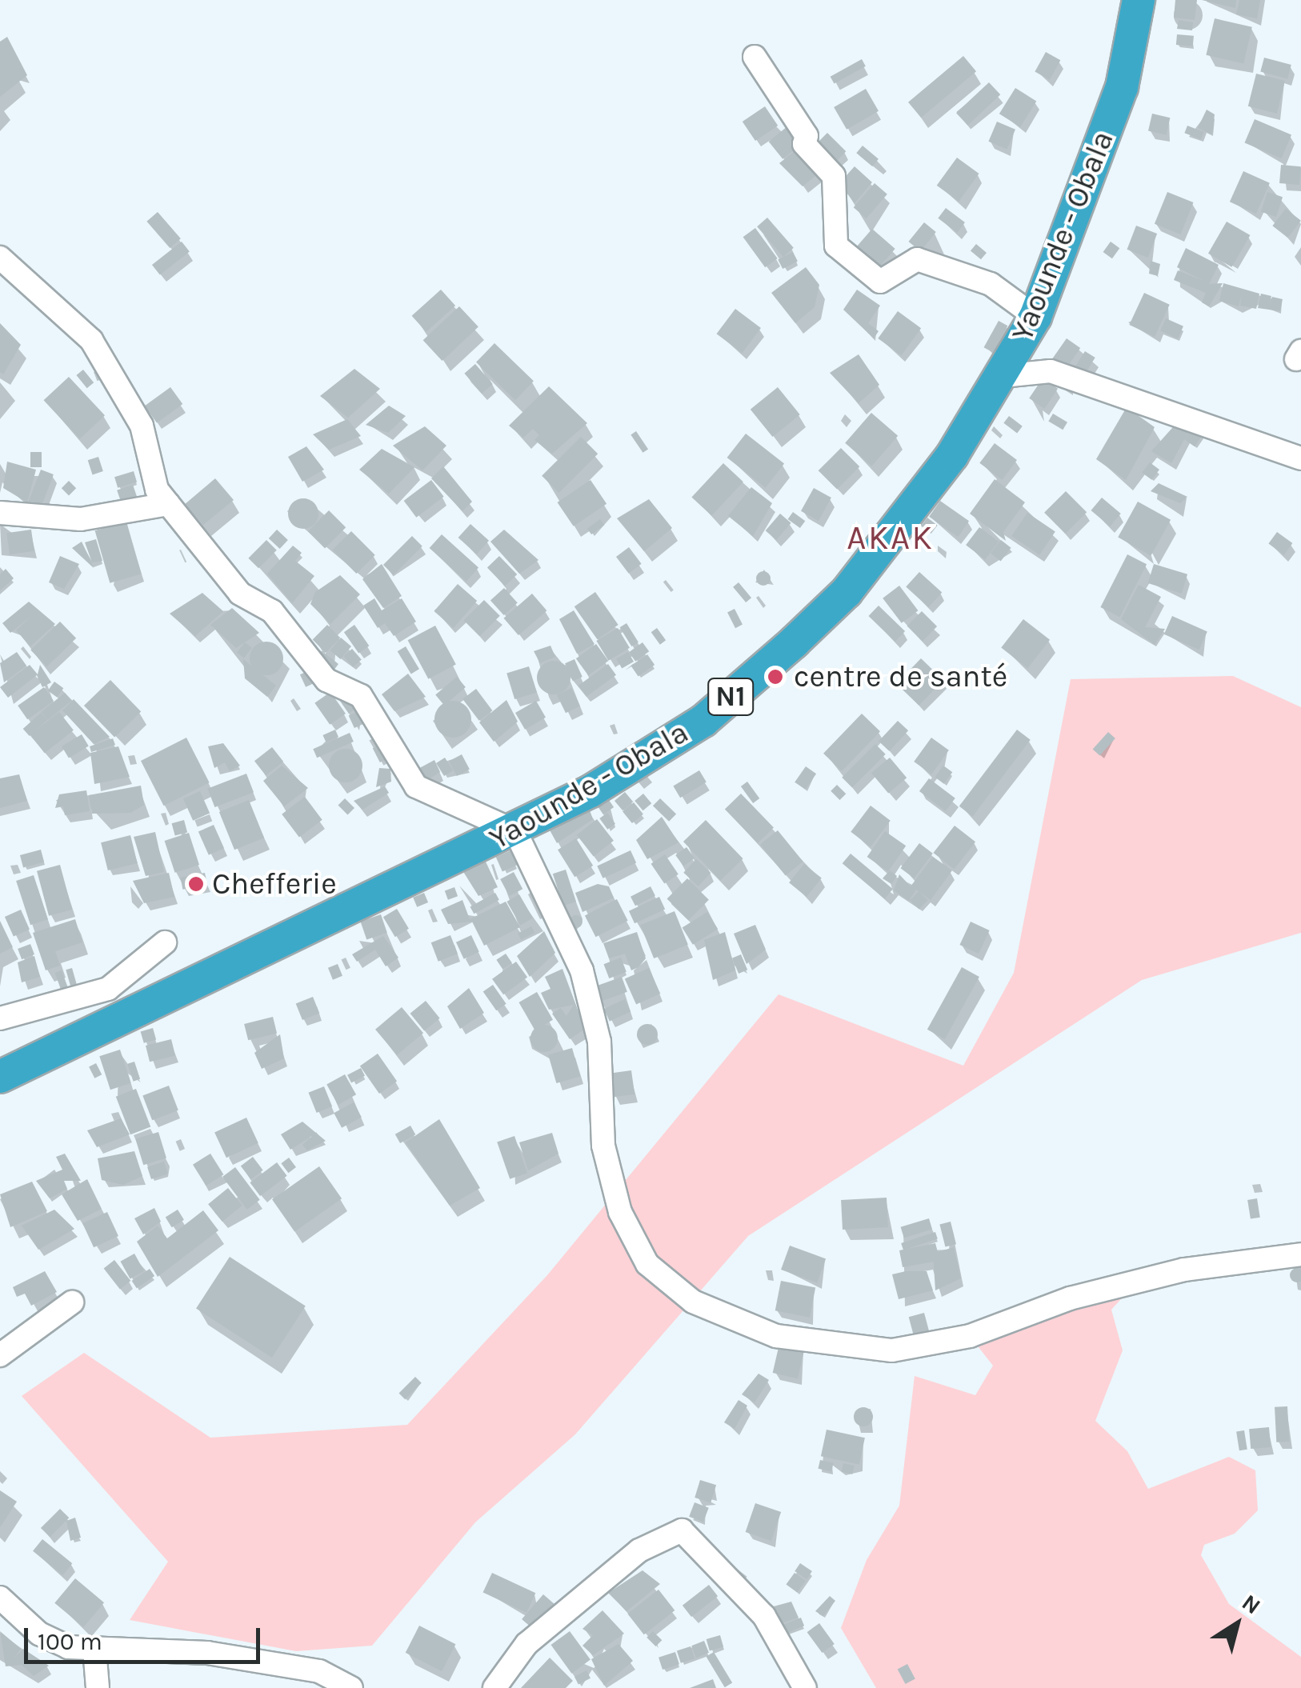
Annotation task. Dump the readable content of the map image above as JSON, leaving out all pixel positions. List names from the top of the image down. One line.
{"streets":{"highway":["Yaounde - Obala","N1"]},"districts":["AKAK"],"places":["centre de santé","Chefferie"],"scale_bar":"100 m","north":"top right"}
